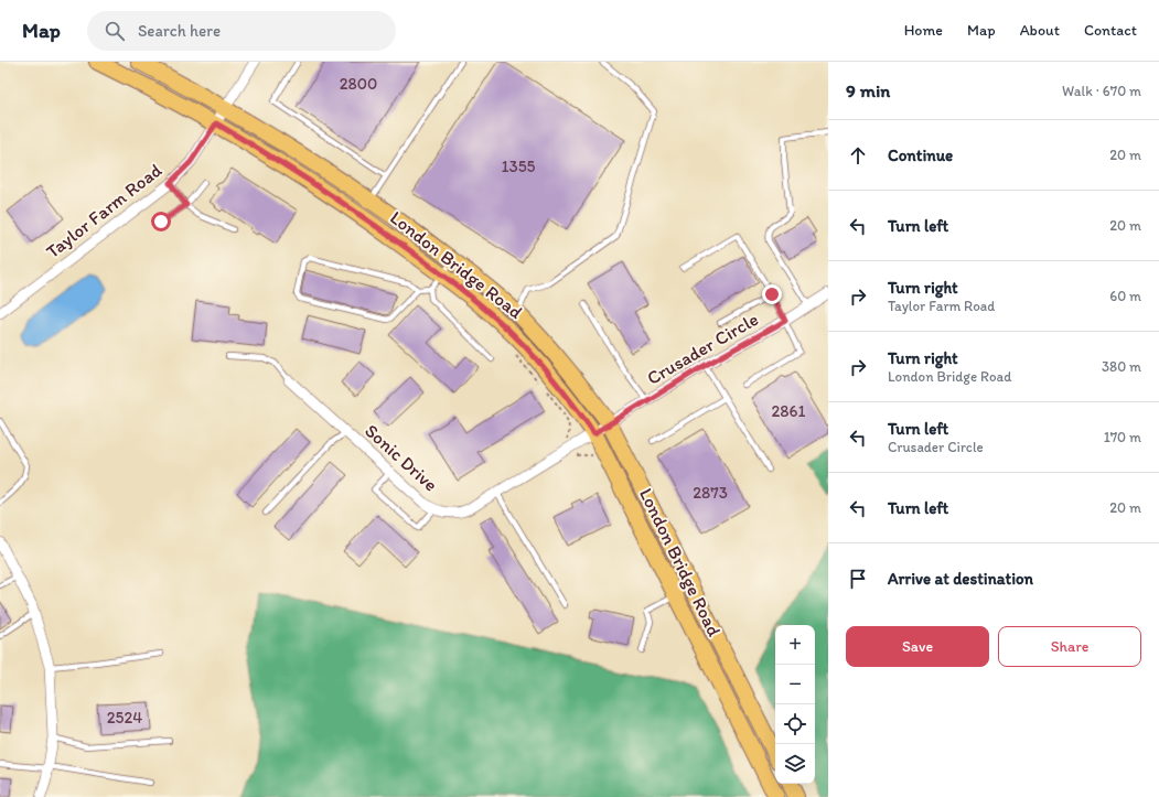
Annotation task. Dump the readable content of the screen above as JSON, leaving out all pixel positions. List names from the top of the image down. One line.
{"streets":{"main road":["London Bridge Road"],"street":["Taylor Farm Road","Crusader Circle","Sonic Drive"]},"crossings":[["Taylor Farm Road","London Bridge Road"],["London Bridge Road","Crusader Circle"],["London Bridge Road","Sonic Drive"],["Crusader Circle","Sonic Drive"]],"house_numbers":["2800","1355","2861","2873","2524"],"page":{"header":"Map","search":"Search here","nav":["Home","Map","About","Contact"],"heading":["9 min","Walk · 670 m"],"list":[["Continue","20 m"],["Turn left","20 m"],["Turn right","Taylor Farm Road","60 m"],["Turn right","London Bridge Road","380 m"],["Turn left","Crusader Circle","170 m"],["Turn left","20 m"],"Arrive at destination"],"buttons":["Save","Share"],"map_buttons":["+","−"]}}
